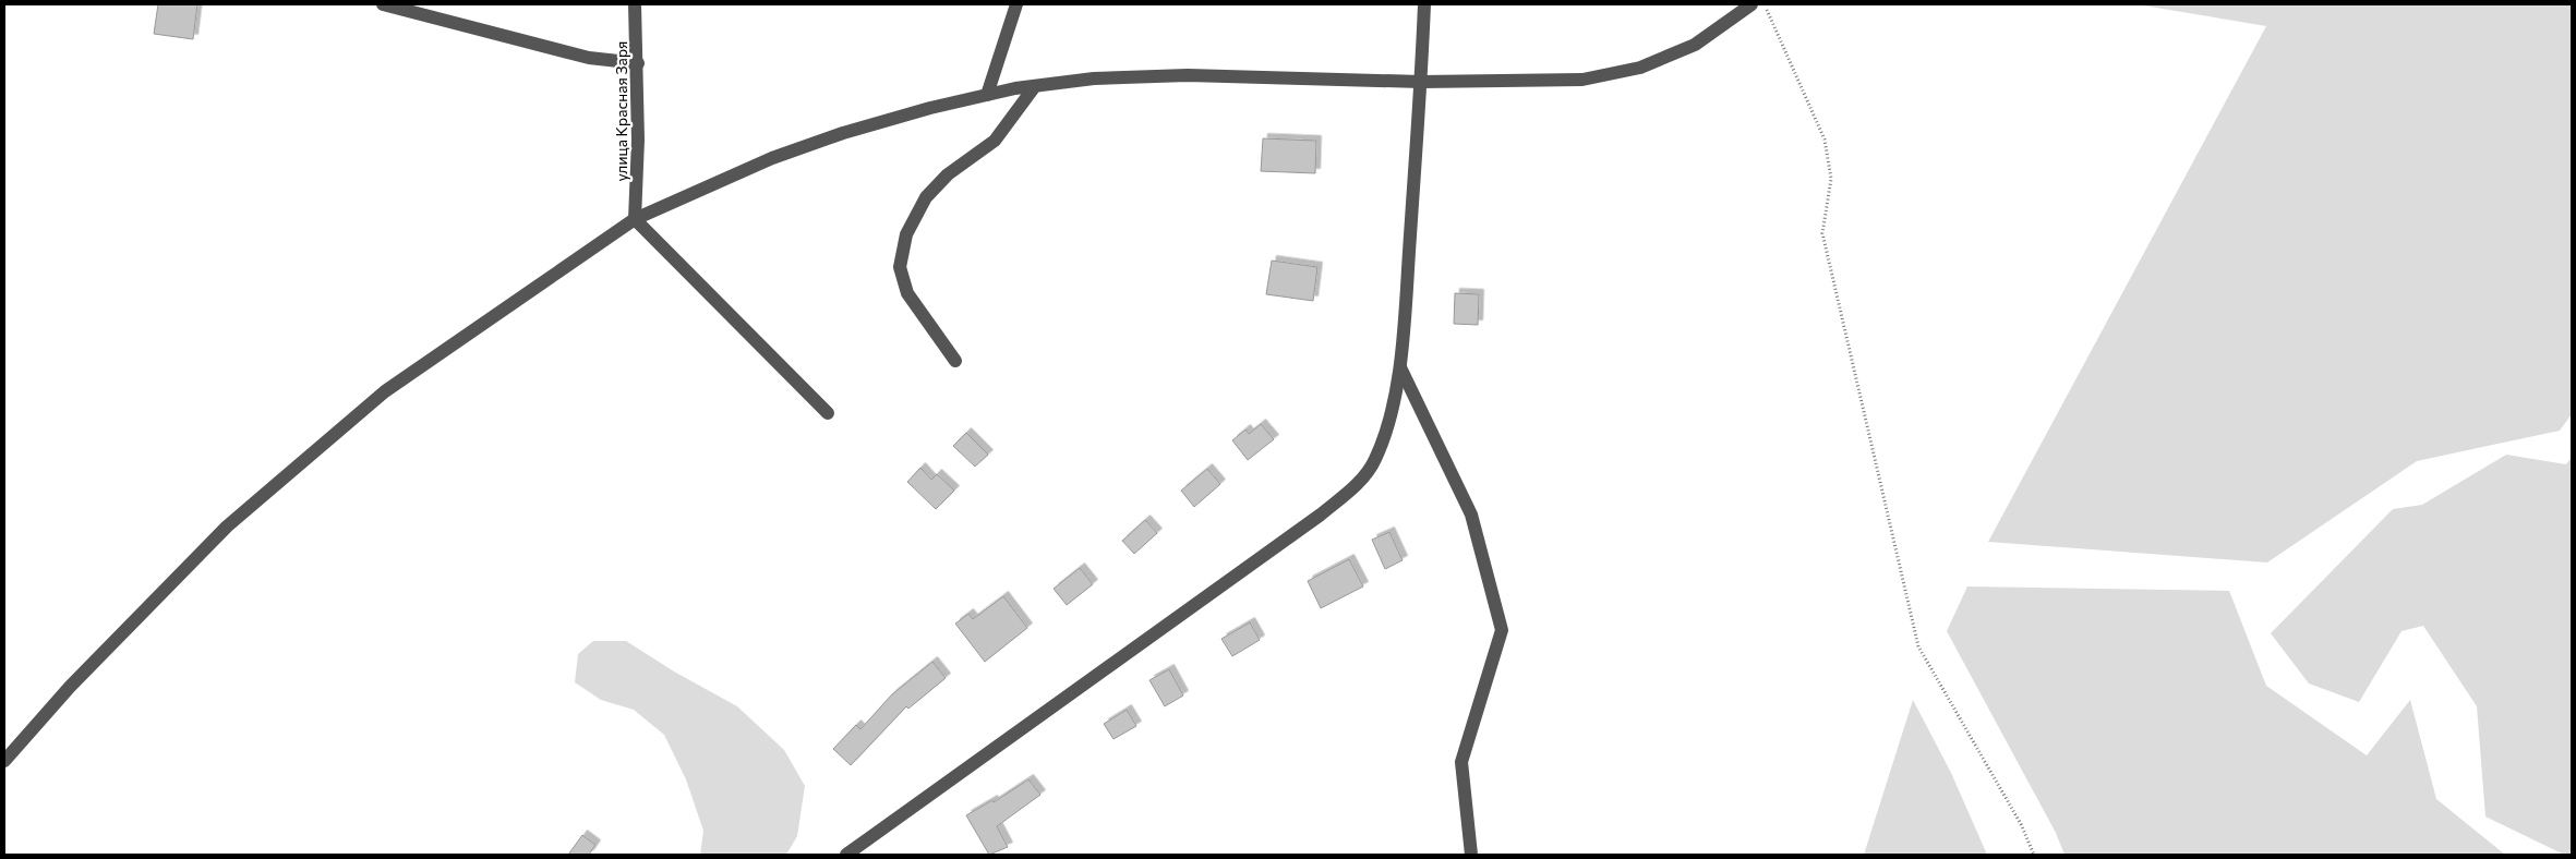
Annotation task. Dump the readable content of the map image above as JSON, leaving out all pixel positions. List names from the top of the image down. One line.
{"streets":{"street":["улица Красная Заря"]}}
